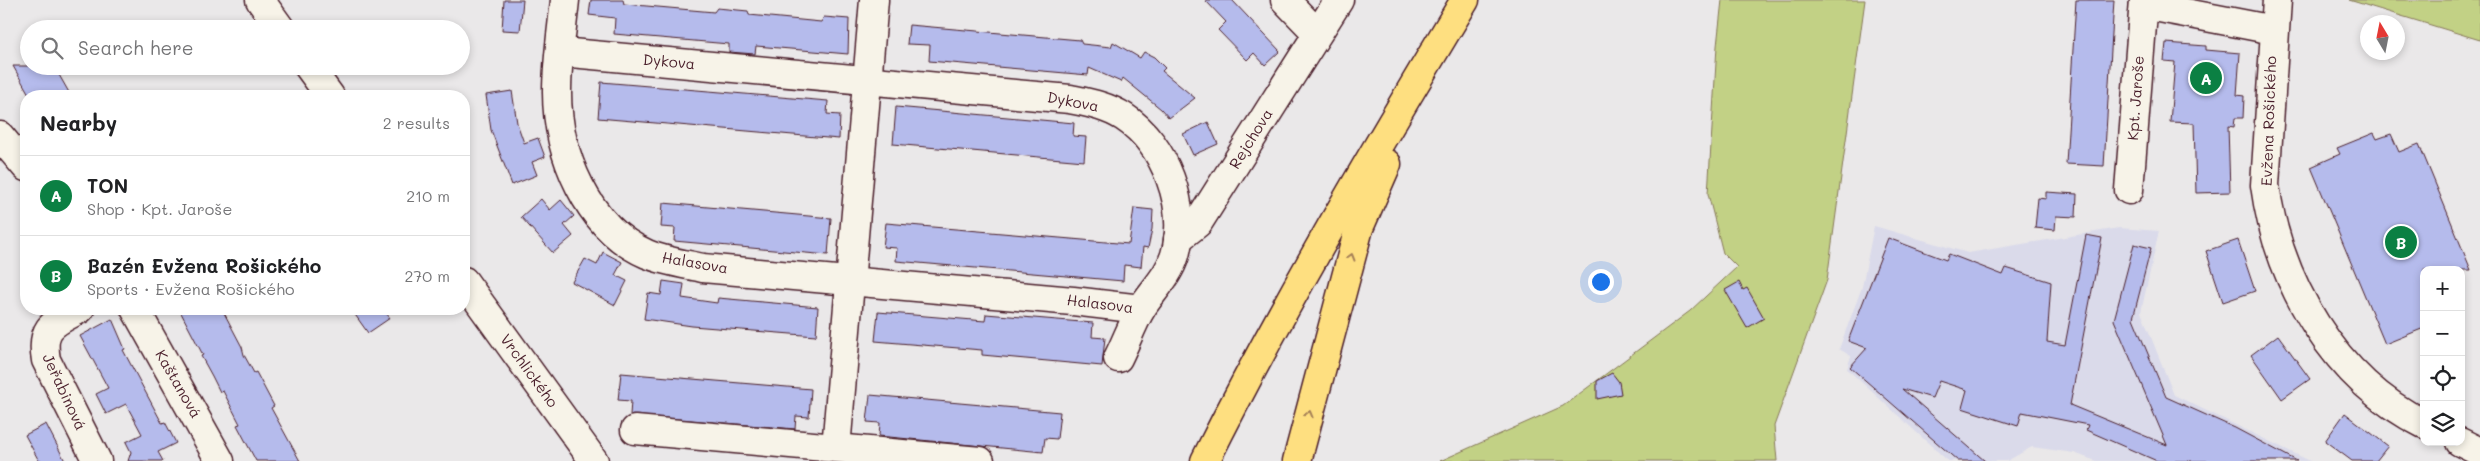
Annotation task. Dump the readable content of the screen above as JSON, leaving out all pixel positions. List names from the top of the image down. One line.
{"streets":{"street":["Dykova","Kpt. Jaroše","Evžena Rošického","Rejchova","Halasova","Vrchlického","Kaštanová","Jeřabinová"]},"crossings":[["Dykova","Rejchova"],["Dykova","Halasova"],["Kpt. Jaroše","Evžena Rošického"]],"north":"top","page":{"search":"Search here","pins":["A","B"],"heading":["Nearby","2 results"],"list":[{"mark":"A","name":"TON","note":"Shop · Kpt. Jaroše","value":"210 m"},{"mark":"B","name":"Bazén Evžena Rošického","note":"Sports · Evžena Rošického","value":"270 m"}],"map_buttons":["+","−"]}}
